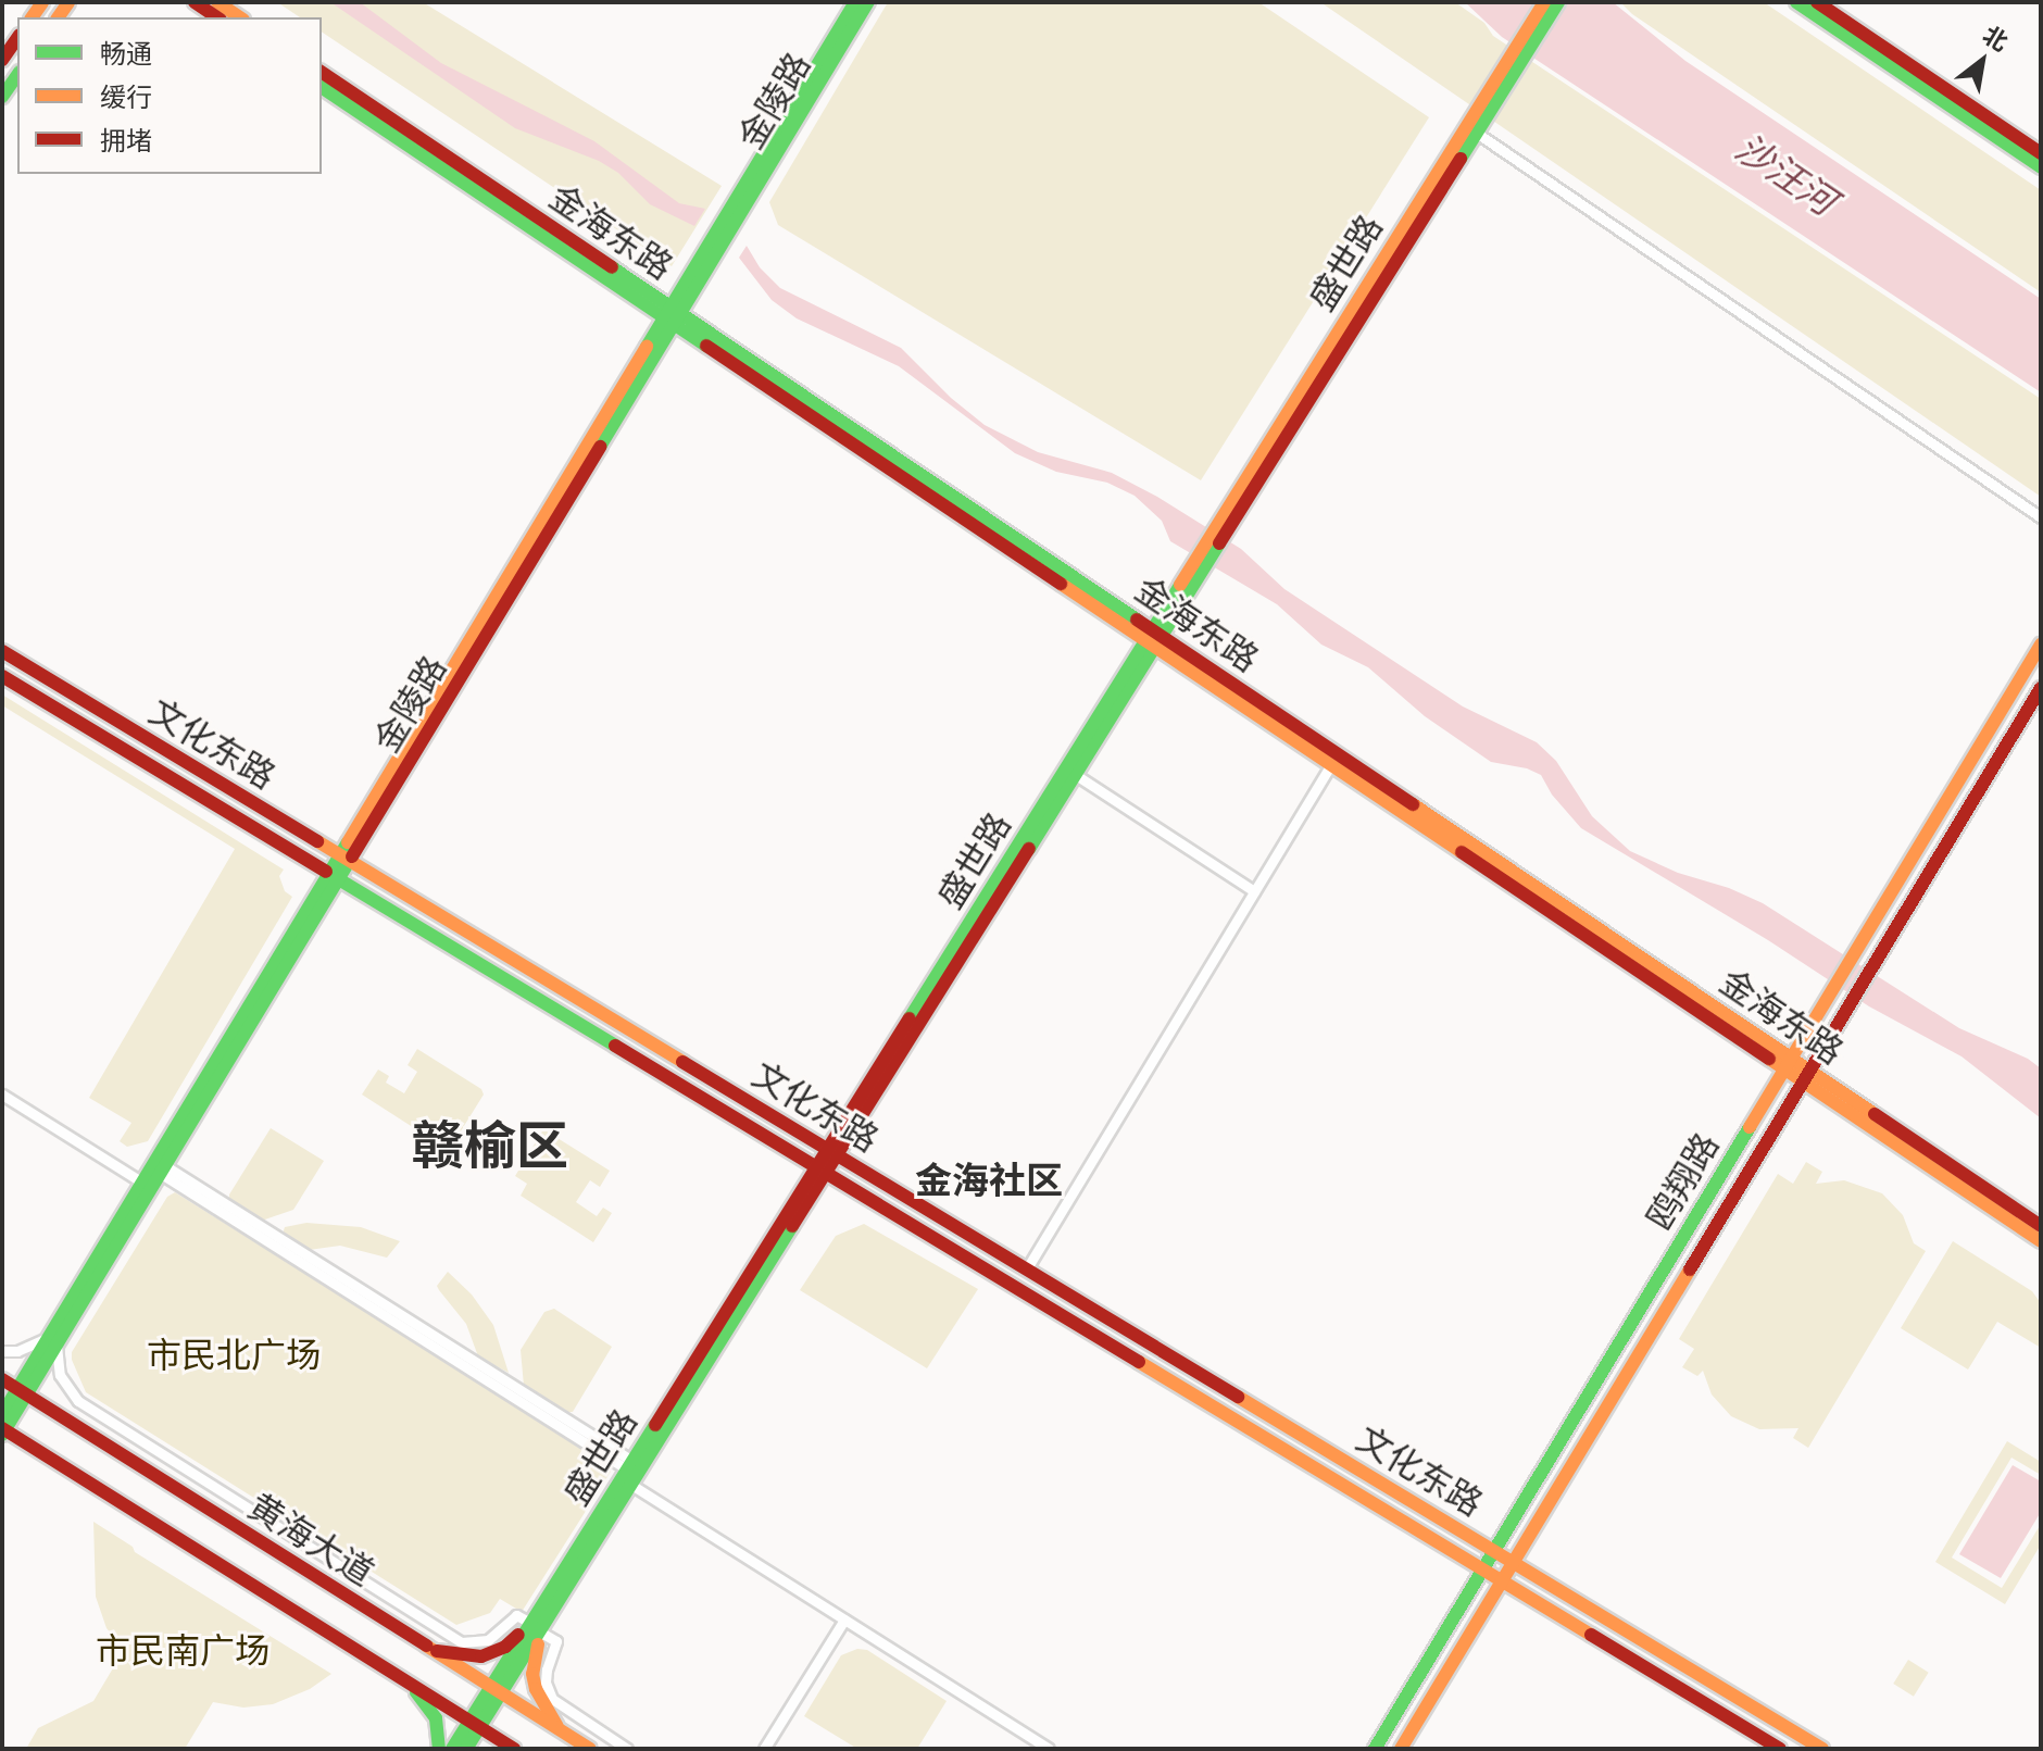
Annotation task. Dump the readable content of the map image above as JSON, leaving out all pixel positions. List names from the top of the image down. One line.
{"streets":{"main road":["金陵路","金海东路","盛世路","文化东路","鸥翔路","黄海大道"]},"crossings":[["金陵路","金海东路"],["金陵路","文化东路"],["金陵路","黄海大道"],["金海东路","盛世路"],["金海东路","鸥翔路"],["盛世路","文化东路"],["盛世路","黄海大道"],["文化东路","鸥翔路"]],"districts":["赣榆区","金海社区"],"water":["沙汪河"],"parks":["市民北广场","市民南广场"],"legend":["畅通","缓行","拥堵"],"north":"top right"}
